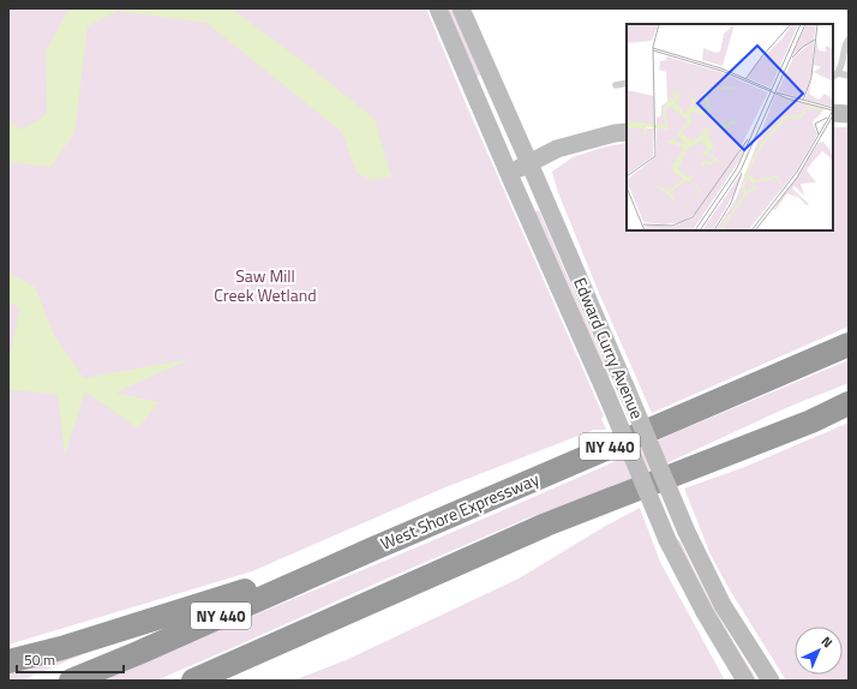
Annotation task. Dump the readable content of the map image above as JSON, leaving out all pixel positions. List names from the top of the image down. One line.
{"streets":{"highway":["NY 440","West Shore Expressway"],"street":["Edward Curry Avenue"]},"parks":["Saw Mill Creek Wetland"],"scale_bar":"50 m","north":"top right"}
